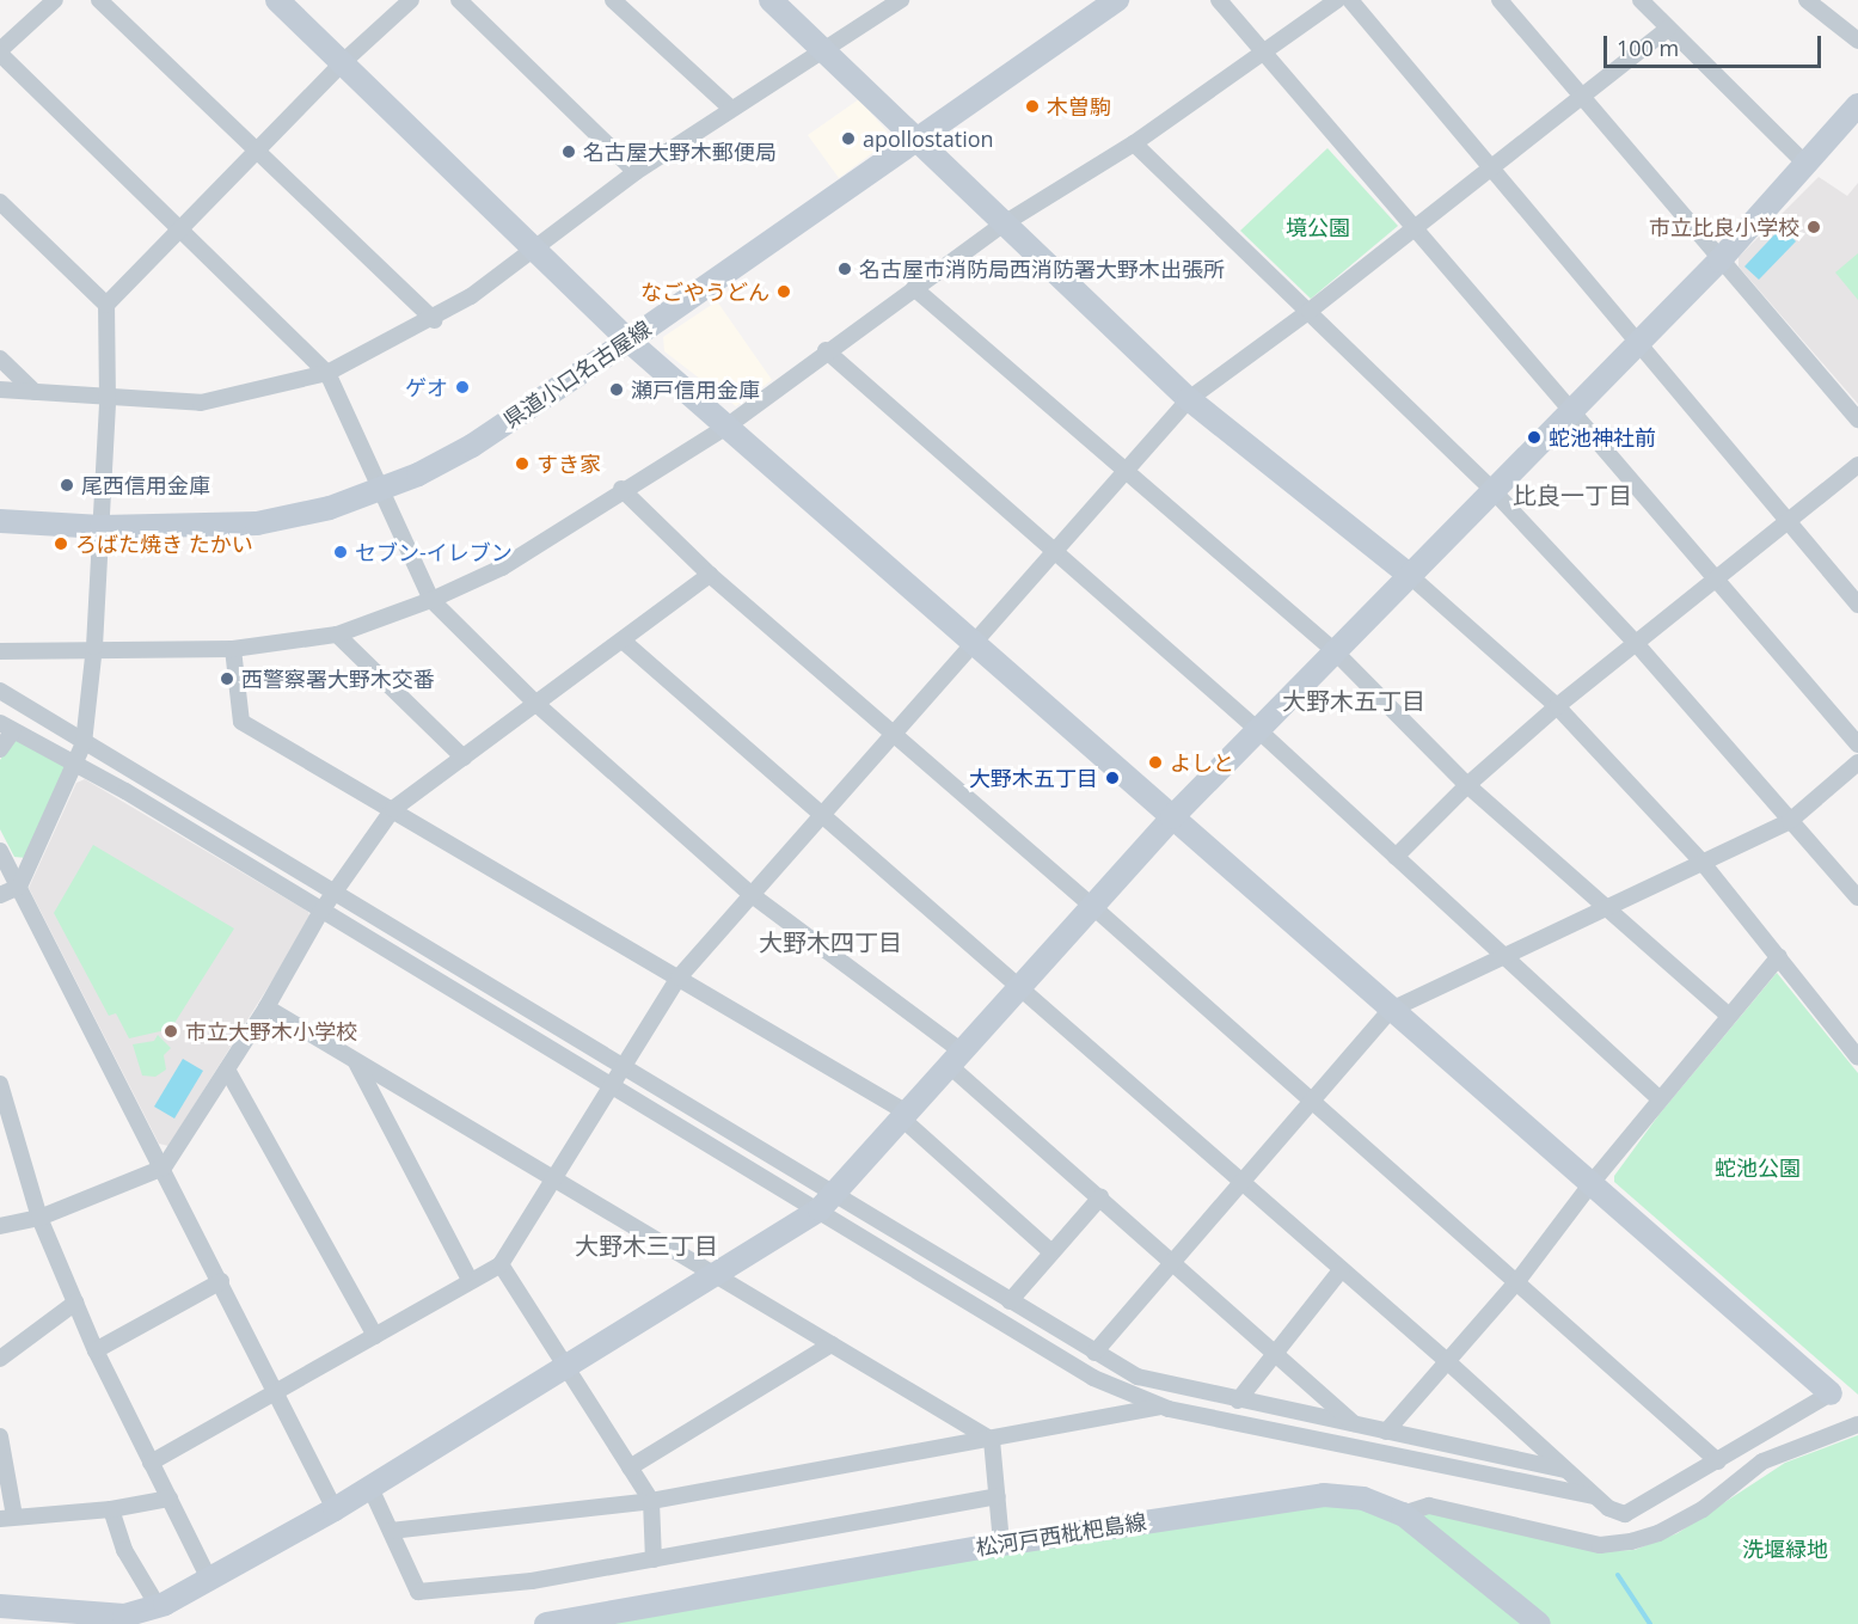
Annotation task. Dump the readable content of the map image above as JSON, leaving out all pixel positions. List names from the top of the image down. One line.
{"streets":{"street":["県道小口名古屋線","松河戸西枇杷島線"]},"districts":["比良一丁目","大野木五丁目","大野木四丁目","大野木三丁目"],"parks":["境公園","蛇池公園","洗堰緑地"],"places":["木曽駒","apollostation","名古屋大野木郵便局","市立比良小学校","名古屋市消防局西消防署大野木出張所","なごやうどん","ゲオ","瀬戸信用金庫","蛇池神社前","すき家","尾西信用金庫","ろばた焼き たかい","セブン-イレブン","西警察署大野木交番","よしと","大野木五丁目","市立大野木小学校"],"scale_bar":"100 m"}
